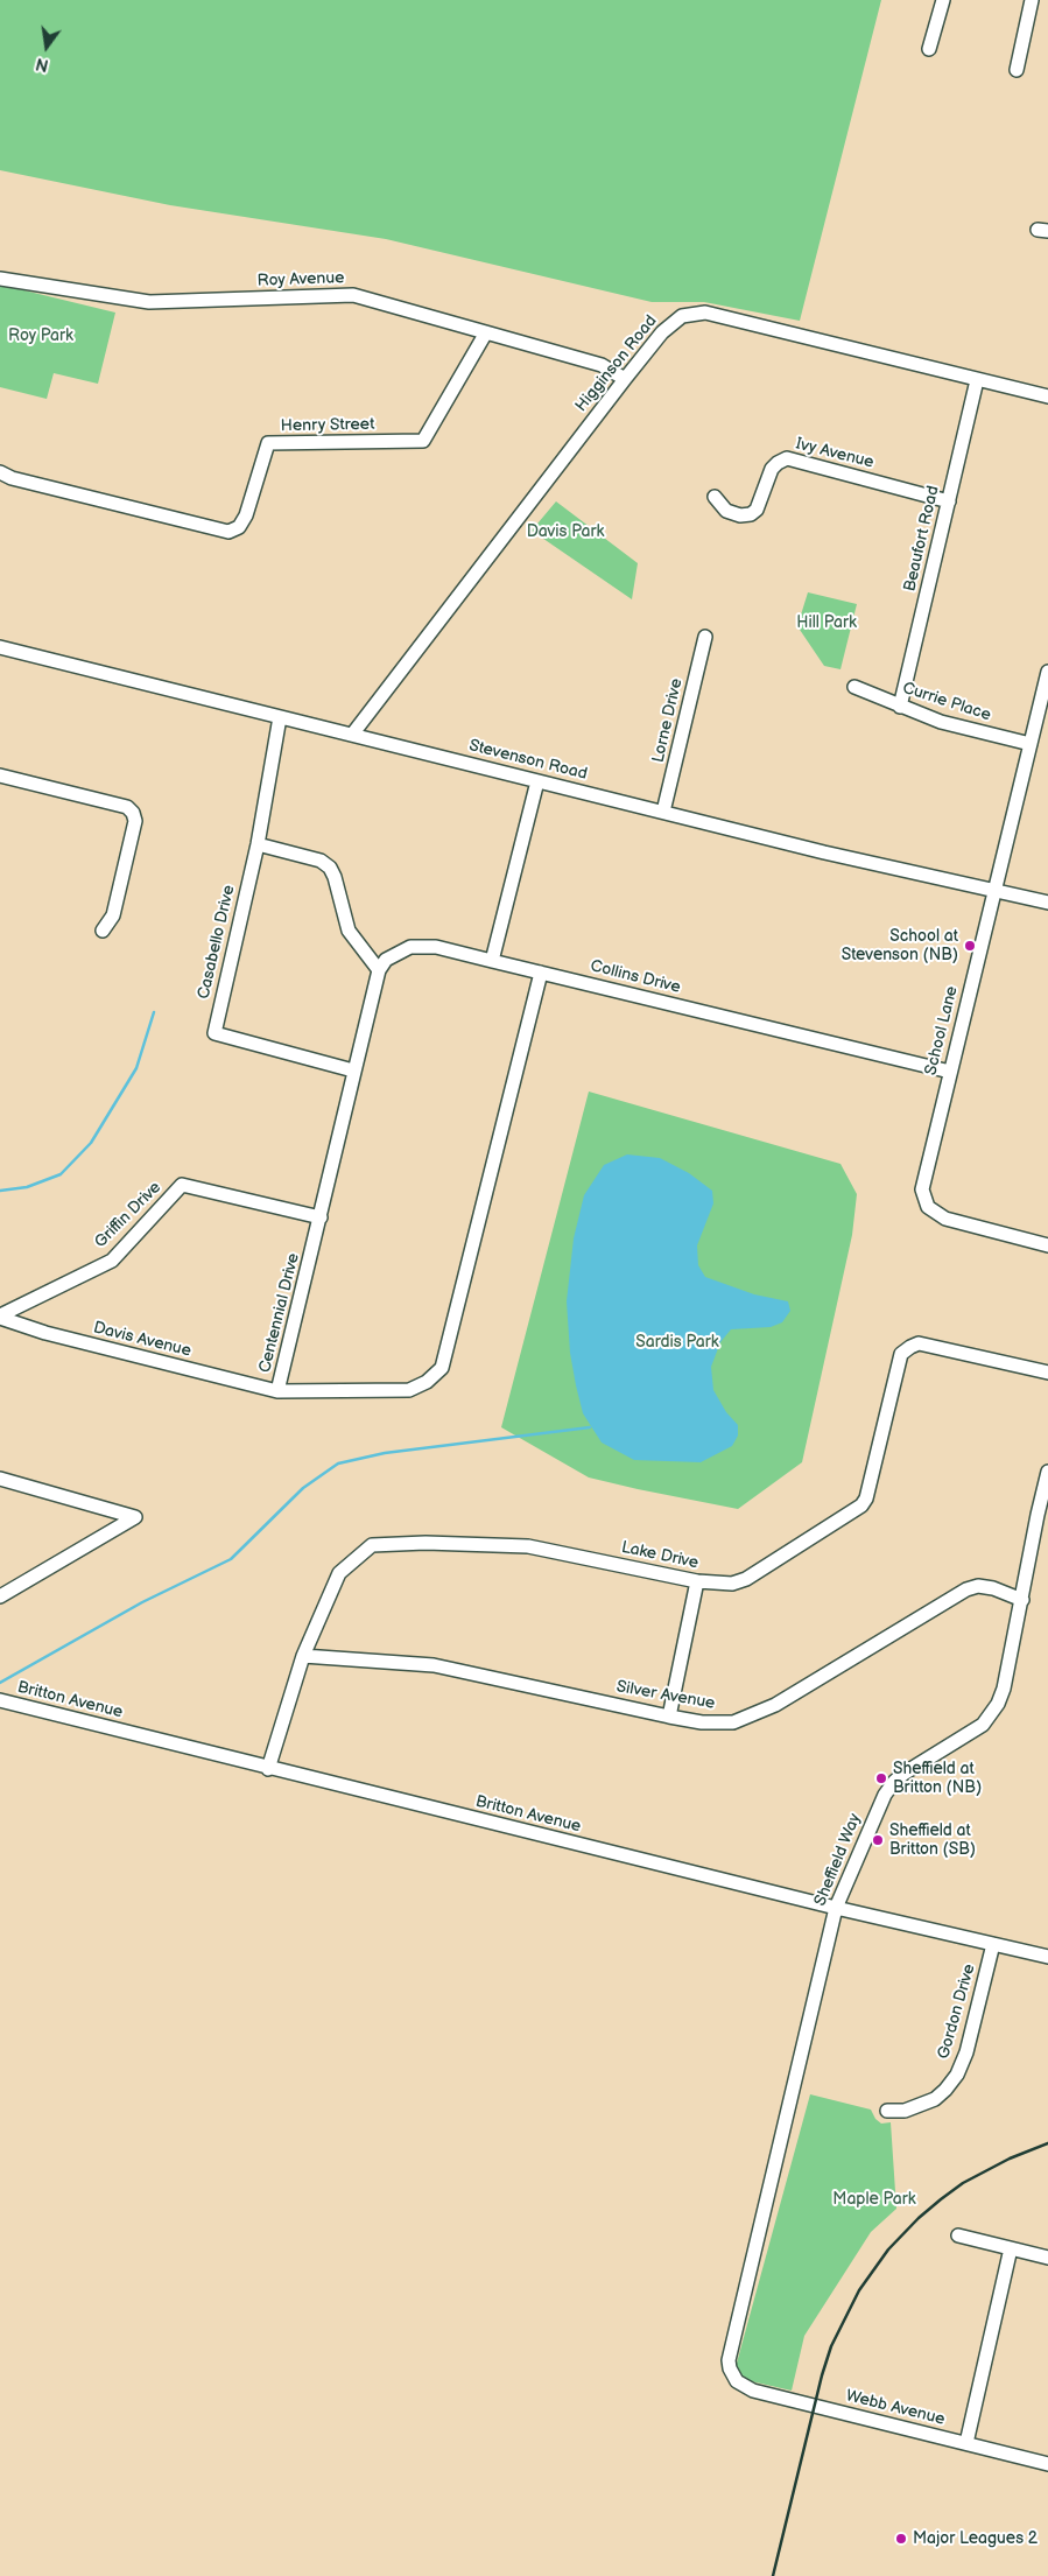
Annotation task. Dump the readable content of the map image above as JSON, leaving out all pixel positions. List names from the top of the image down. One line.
{"streets":{"street":["Roy Avenue","Higginson Road","Henry Street","Ivy Avenue","Beaufort Road","Currie Place","Lorne Drive","Stevenson Road","Casabello Drive","Collins Drive","School Lane","Griffin Drive","Centennial Drive","Davis Avenue","Lake Drive","Silver Avenue","Britton Avenue","Sheffield Way","Gordon Drive","Webb Avenue"]},"crossings":[["Roy Avenue","Higginson Road"],["Roy Avenue","Henry Street"],["Higginson Road","Beaufort Road"],["Higginson Road","Stevenson Road"],["Ivy Avenue","Beaufort Road"],["Beaufort Road","Currie Place"],["Currie Place","School Lane"],["Lorne Drive","Stevenson Road"],["Stevenson Road","Casabello Drive"],["Stevenson Road","School Lane"],["Casabello Drive","Centennial Drive"],["Collins Drive","School Lane"],["Collins Drive","Centennial Drive"],["Griffin Drive","Centennial Drive"],["Griffin Drive","Davis Avenue"],["Centennial Drive","Davis Avenue"],["Lake Drive","Silver Avenue"],["Lake Drive","Britton Avenue"],["Silver Avenue","Sheffield Way"],["Britton Avenue","Sheffield Way"],["Britton Avenue","Gordon Drive"],["Sheffield Way","Webb Avenue"]],"parks":["Roy Park","Davis Park","Hill Park","Sardis Park","Maple Park"],"places":["School at Stevenson (NB)","Sheffield at Britton (NB)","Sheffield at Britton (SB)","Major Leagues 2"],"north":"bottom"}
